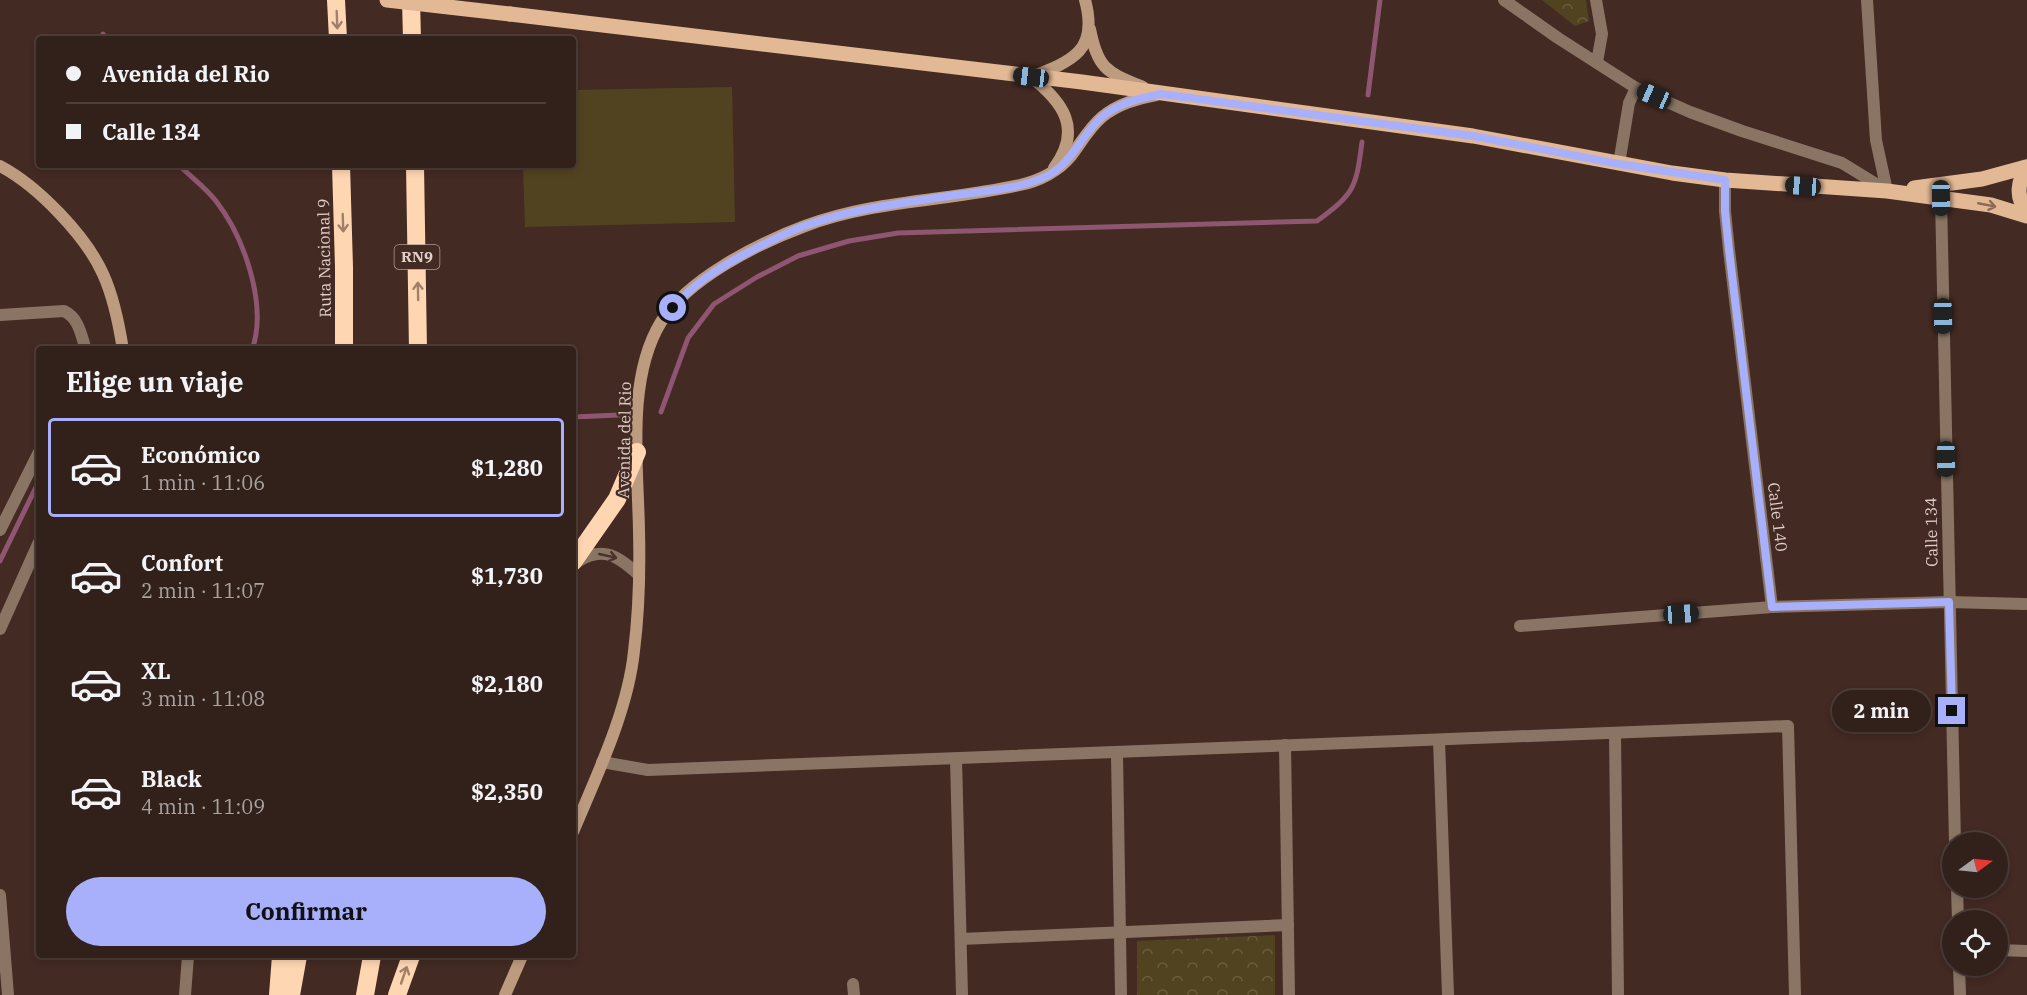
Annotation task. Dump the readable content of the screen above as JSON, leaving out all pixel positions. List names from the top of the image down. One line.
{"streets":{"highway":["RN9","Ruta Nacional 9"],"street":["Avenida del Rio","Calle 140","Calle 134"]},"north":"right","page":{"banner":["Avenida del Rio","Calle 134"],"heading":"Elige un viaje","list":[{"name":"Económico","note":"1 min · 11:06","value":"$1,280"},{"name":"Confort","note":"2 min · 11:07","value":"$1,730"},{"name":"XL","note":"3 min · 11:08","value":"$2,180"},{"name":"Black","note":"4 min · 11:09","value":"$2,350"}],"bubble":"2 min","buttons":"Confirmar"}}
